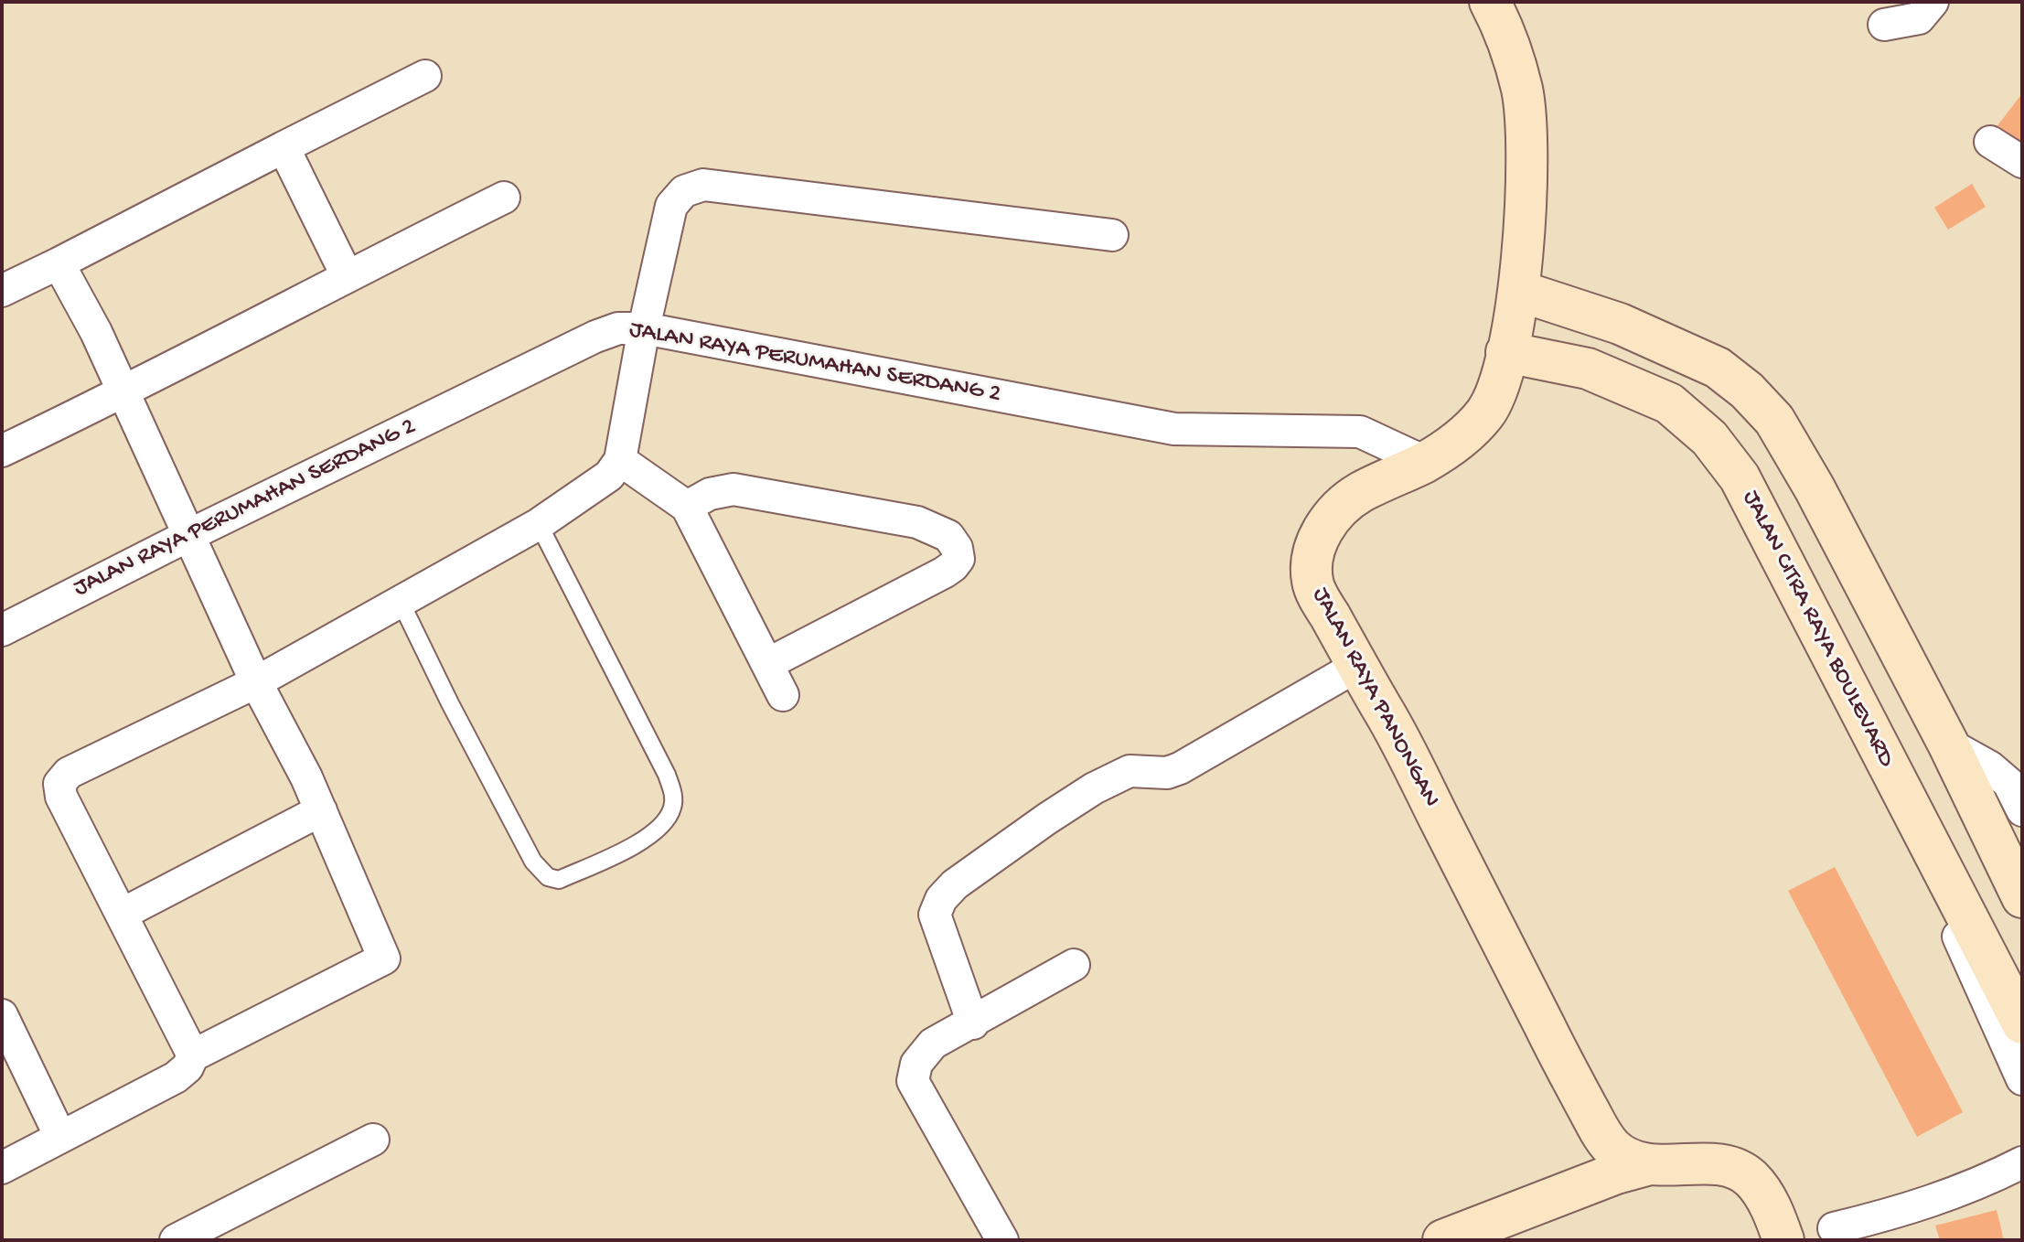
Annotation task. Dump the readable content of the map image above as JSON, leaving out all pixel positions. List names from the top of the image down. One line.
{"streets":{"main road":["JALAN CITRA RAYA BOULEVARD","JALAN RAYA PANONGAN"],"street":["JALAN RAYA PERUMAHAN SERDANG 2"]},"crossings":[["JALAN RAYA PERUMAHAN SERDANG 2","JALAN RAYA PANONGAN"],["JALAN CITRA RAYA BOULEVARD","JALAN RAYA PANONGAN"]]}
